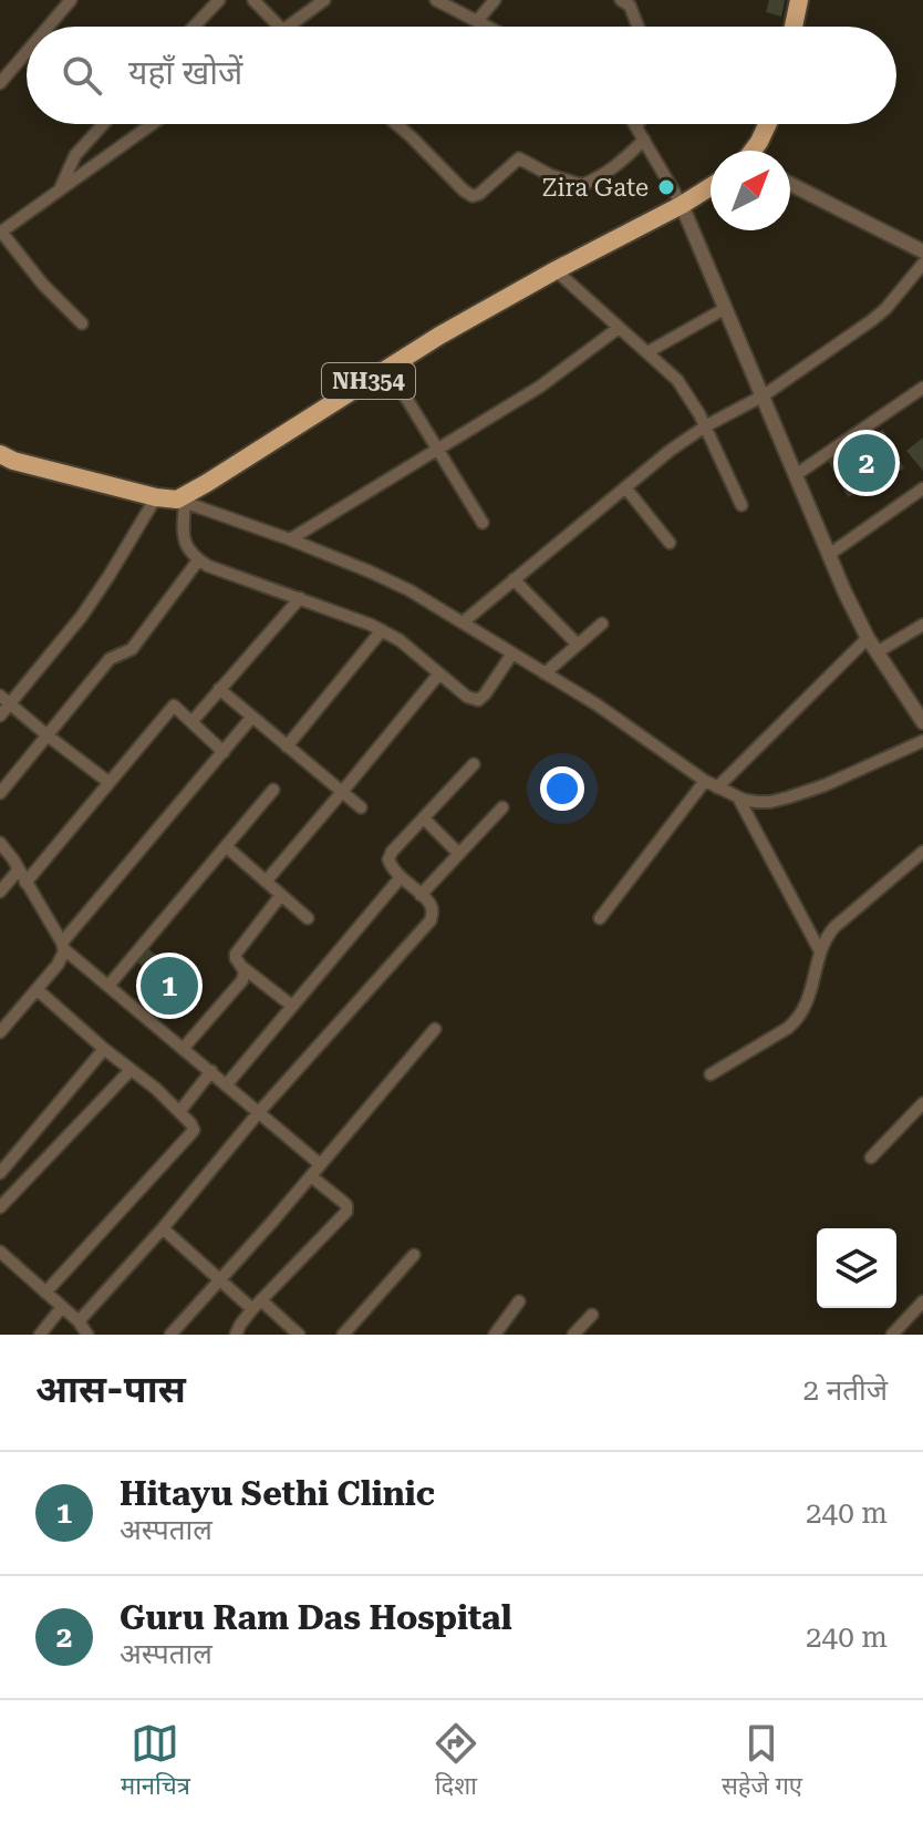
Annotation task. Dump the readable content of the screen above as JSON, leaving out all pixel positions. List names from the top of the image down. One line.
{"streets":{"highway":["NH354"]},"places":["Zira Gate"],"north":"top right","page":{"search":"यहाँ खोजें","pins":["2","1"],"heading":["आस-पास","2 नतीजे"],"list":[{"mark":"1","name":"Hitayu Sethi Clinic","note":"अस्पताल","value":"240 m"},{"mark":"2","name":"Guru Ram Das Hospital","note":"अस्पताल","value":"240 m"}],"nav":["मानचित्र","दिशा","सहेजे गए"]}}
